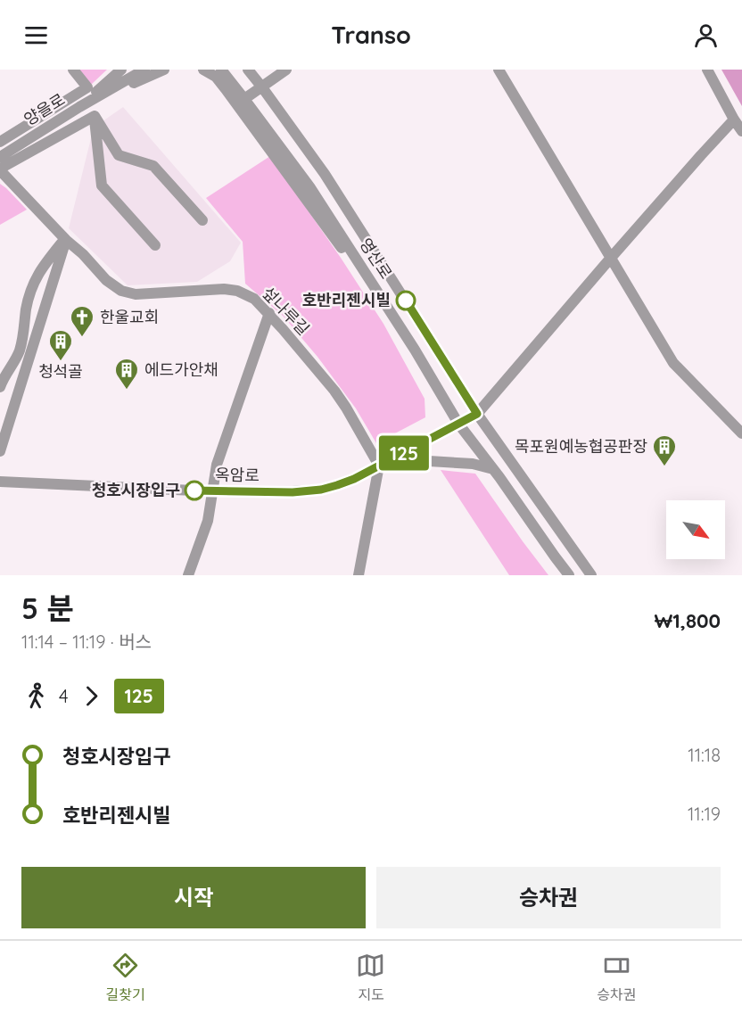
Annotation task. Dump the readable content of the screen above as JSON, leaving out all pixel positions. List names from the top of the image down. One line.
{"streets":{"street":["양을로","영산로","섶나루길","옥암로"]},"crossings":[["영산로","옥암로"],["섶나루길","옥암로"]],"places":{"other":["호반리젠시빌","청호시장입구"],"church":["한울교회"],"building":["청석골","에드가안채","목포원예농협공판장"]},"lines":["bus line 125"],"north":"bottom right","page":{"header":"Transo","on_map":"125","heading":["5 분","11:14 – 11:19 · 버스","₩1,800"],"legs":["4","125"],"list":[{"name":"청호시장입구","value":"11:18"},{"name":"호반리젠시빌","value":"11:19"}],"buttons":["시작","승차권"],"tabs":["길찾기","지도","승차권"]}}
